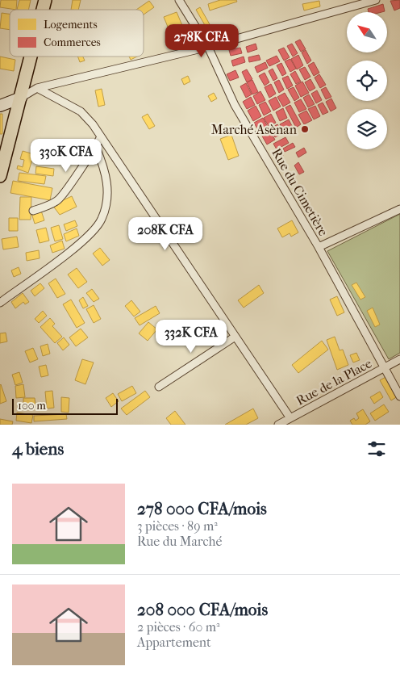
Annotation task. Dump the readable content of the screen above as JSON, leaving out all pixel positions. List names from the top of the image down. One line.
{"streets":{"street":["Rue du Cimetière","Rue de la Place"]},"crossings":[["Rue du Cimetière","Rue de la Place"]],"places":["Marché Asènan"],"legend":["Logements","Commerces"],"scale_bar":"100 m","north":"top left","page":{"price":["278K CFA","330K CFA","208K CFA","332K CFA"],"scale":"100 m","heading":"4 biens","list":[{"name":"278 000 CFA/mois","note":"3 pièces · 89 m² · Rue du Marché"},{"name":"208 000 CFA/mois","note":"2 pièces · 60 m² · Appartement"}]}}
